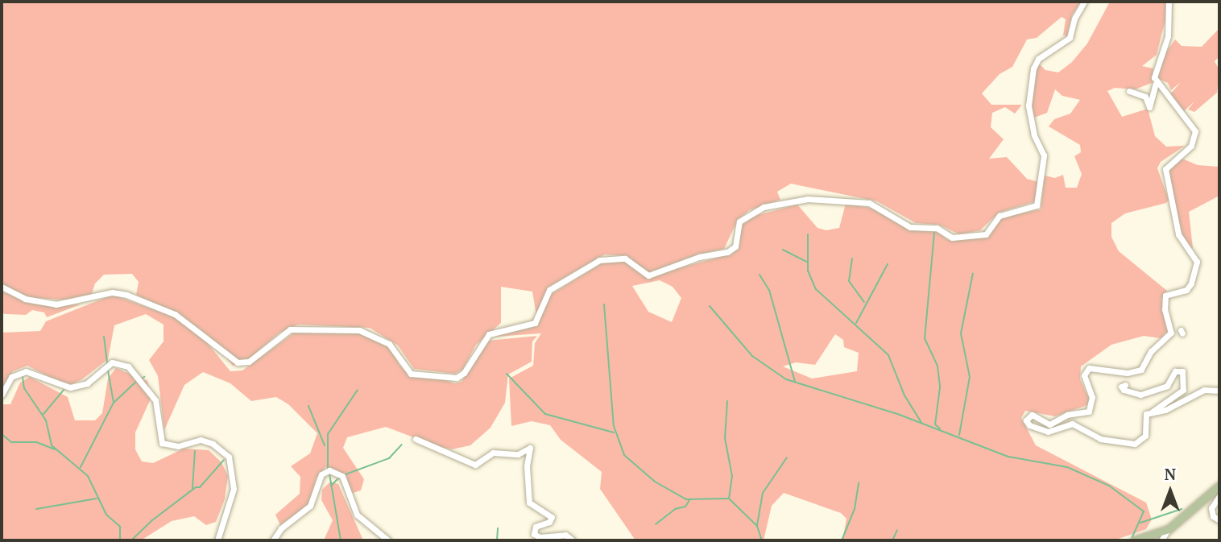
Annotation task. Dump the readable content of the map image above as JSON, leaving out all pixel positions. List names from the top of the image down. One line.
{"north":"top"}
